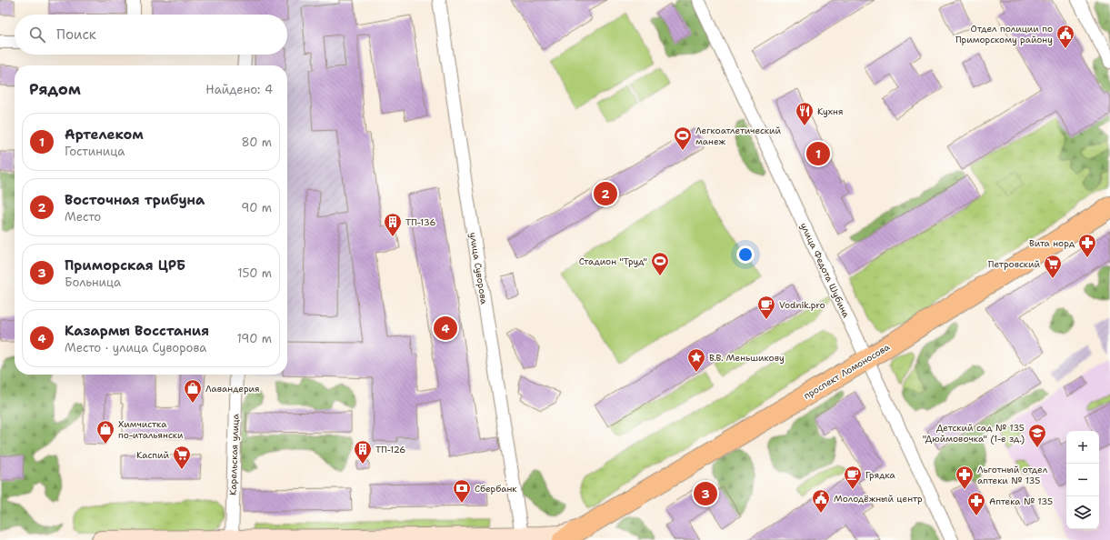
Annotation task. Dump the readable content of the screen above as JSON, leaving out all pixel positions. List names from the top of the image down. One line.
{"streets":{"main road":["проспект Ломоносова"],"street":["улица Суворова","улица Федота Шубина","Карельская улица"]},"crossings":[["улица Суворова","проспект Ломоносова"],["улица Федота Шубина","проспект Ломоносова"],["проспект Ломоносова","Карельская улица"]],"places":{"public building":["Отдел полиции по Приморскому району","Молодёжный центр"],"restaurant":["Кухня"],"sports":["Легкоатлетический манеж","Стадион \"Труд\""],"building":["ТП-136","ТП-126"],"pharmacy":["Вита норд","Льготный отдел аптеки № 135","Аптека № 135"],"supermarket":["Петровский","Каспий"],"cafe":["Vodnik.pro","Грядка"],"place":["В.В. Меньшикову"],"shop":["Лавандерия","Химчистка по-итальянски"],"school or university":["Детский сад № 135 \"Дюймовочка\" (1-е зд.)"],"bank":["Сбербанк"]},"page":{"search":"Поиск","heading":["Рядом","Найдено: 4"],"list":[{"mark":"1","name":"Артелеком","note":"Гостиница","value":"80 m"},{"mark":"2","name":"Восточная трибуна","note":"Место","value":"90 m"},{"mark":"3","name":"Приморская ЦРБ","note":"Больница","value":"150 m"},{"mark":"4","name":"Казармы Восстания","note":"Место · улица Суворова","value":"190 m"}],"pins":["1","2","4","3"],"map_buttons":["+","−"]}}
